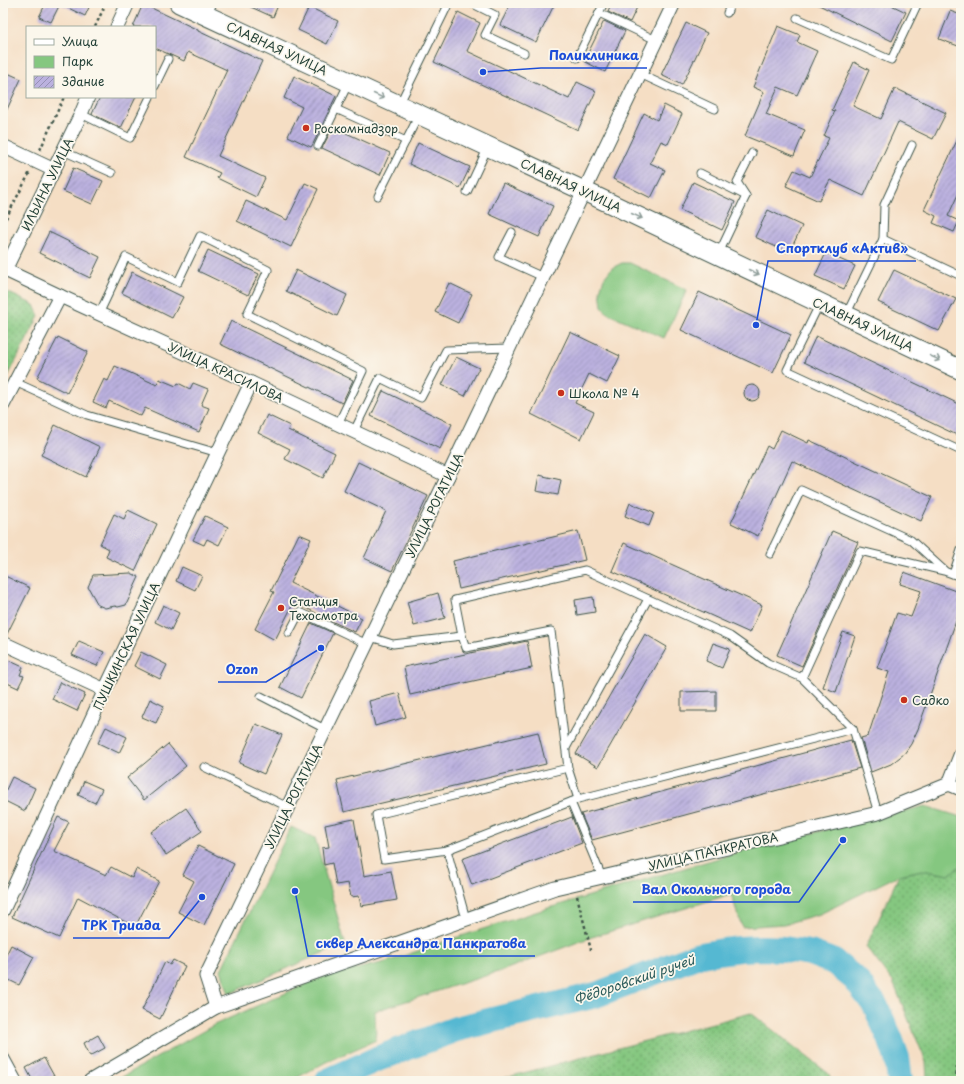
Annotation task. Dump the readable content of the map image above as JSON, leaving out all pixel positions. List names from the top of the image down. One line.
{"streets":{"street":["СЛАВНАЯ УЛИЦА","ИЛЬИНА УЛИЦА","УЛИЦА КРАСИЛОВА","УЛИЦА РОГАТИЦА","ПУШКИНСКАЯ УЛИЦА","УЛИЦА ПАНКРАТОВА"]},"crossings":[["СЛАВНАЯ УЛИЦА","УЛИЦА РОГАТИЦА"],["ИЛЬИНА УЛИЦА","УЛИЦА КРАСИЛОВА"],["УЛИЦА КРАСИЛОВА","УЛИЦА РОГАТИЦА"],["УЛИЦА КРАСИЛОВА","ПУШКИНСКАЯ УЛИЦА"],["УЛИЦА РОГАТИЦА","УЛИЦА ПАНКРАТОВА"]],"one_way":["СЛАВНАЯ УЛИЦА"],"water":["Фёдоровский ручей"],"places":["Поликлиника","Роскомнадзор","Спортклуб «Актив»","Школа № 4","Станция Техосмотра","Ozon","Садко","Вал Окольного города","сквер Александра Панкратова","ТРК Триада"],"legend":["Улица","Парк","Здание"]}
